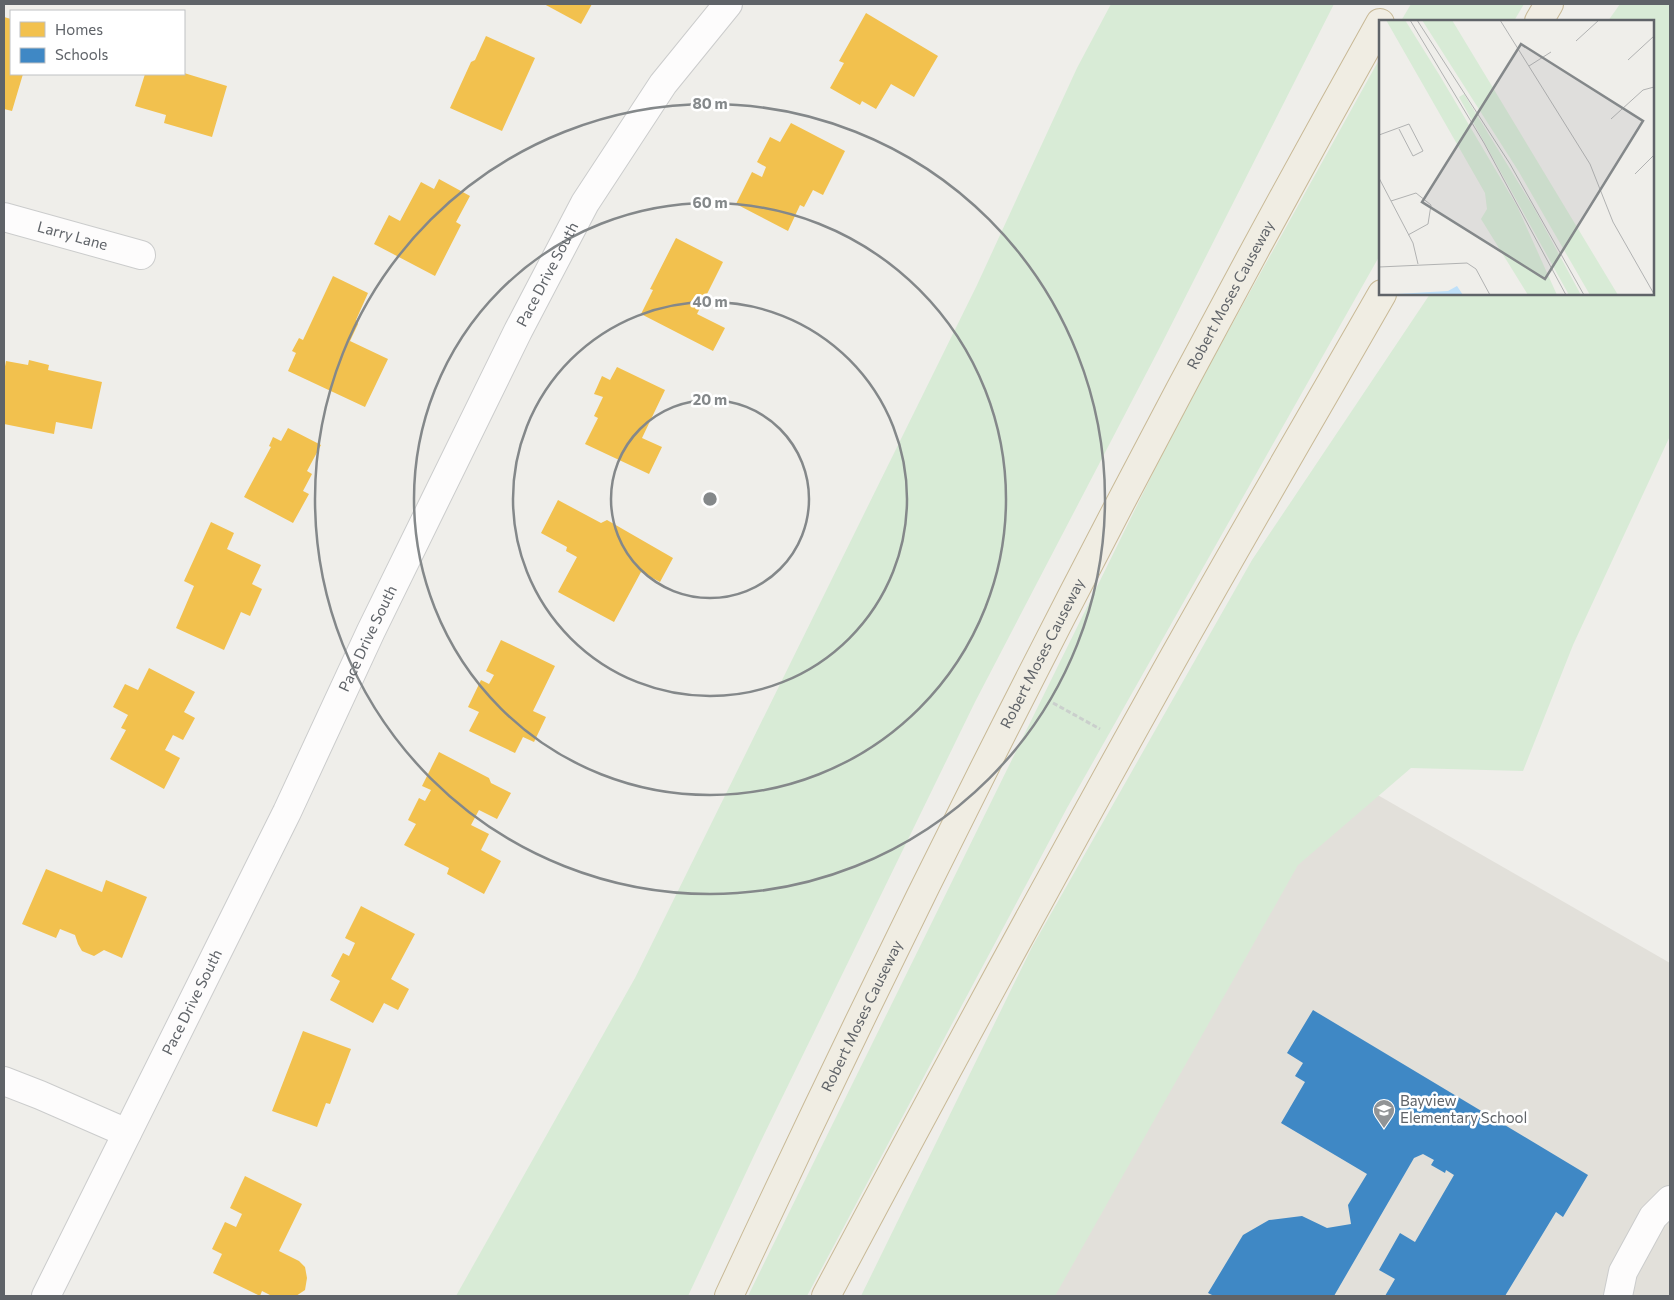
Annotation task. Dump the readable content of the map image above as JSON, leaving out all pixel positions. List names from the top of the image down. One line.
{"streets":{"highway":["Robert Moses Causeway"],"street":["Larry Lane","Pace Drive South"]},"places":{"school or university":["Bayview Elementary School"]},"legend":["Homes","Schools"],"rings":["80 m","60 m","40 m","20 m"]}
